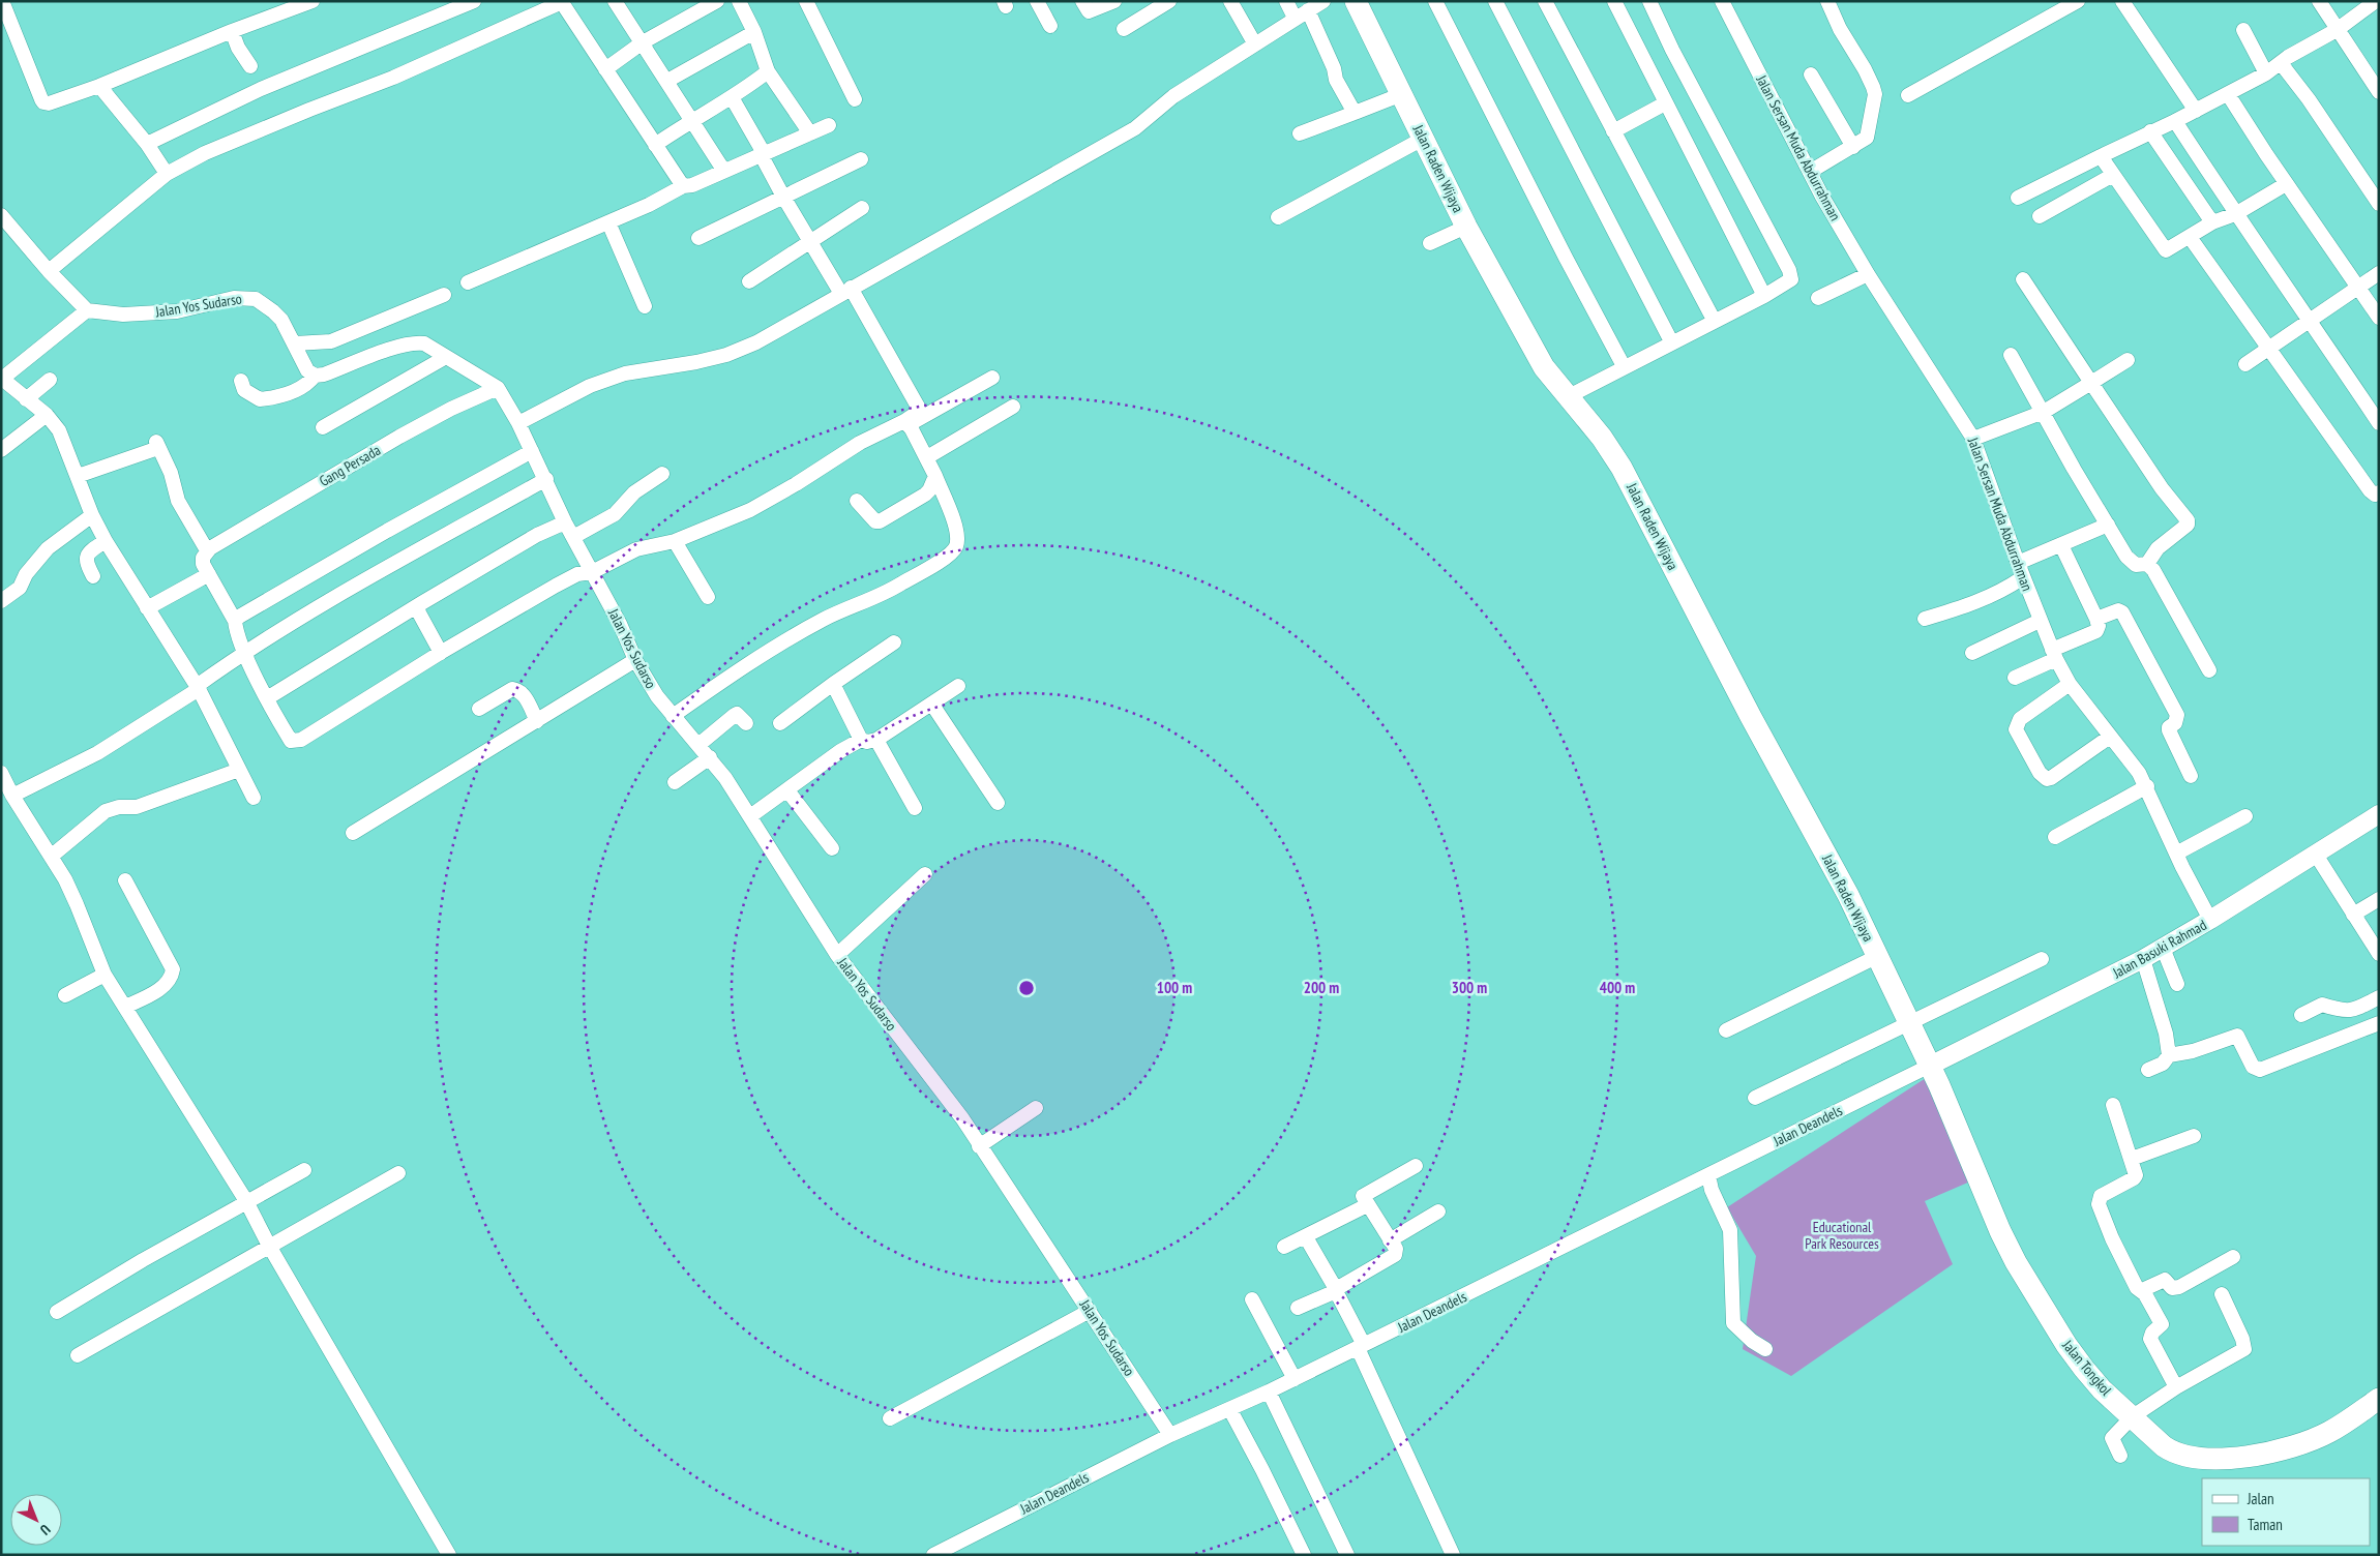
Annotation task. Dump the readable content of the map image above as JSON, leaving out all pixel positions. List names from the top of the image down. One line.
{"streets":{"highway":["Jalan Raden Wijaya","Jalan Tongkol"],"main road":["Jalan Basuki Rahmad"],"street":["Jalan Sersan Muda Abdurrahman","Jalan Yos Sudarso","Gang Persada","Jalan Deandels"]},"crossings":[["Jalan Sersan Muda Abdurrahman","Jalan Basuki Rahmad"],["Jalan Raden Wijaya","Jalan Basuki Rahmad"],["Jalan Raden Wijaya","Jalan Deandels"],["Jalan Raden Wijaya","Jalan Tongkol"],["Jalan Yos Sudarso","Gang Persada"],["Jalan Yos Sudarso","Jalan Deandels"],["Jalan Basuki Rahmad","Jalan Deandels"],["Jalan Basuki Rahmad","Jalan Tongkol"],["Jalan Deandels","Jalan Tongkol"]],"parks":["Educational Park Resources"],"legend":["Jalan","Taman"],"north":"bottom right","rings":["100 m","200 m","300 m","400 m"]}
